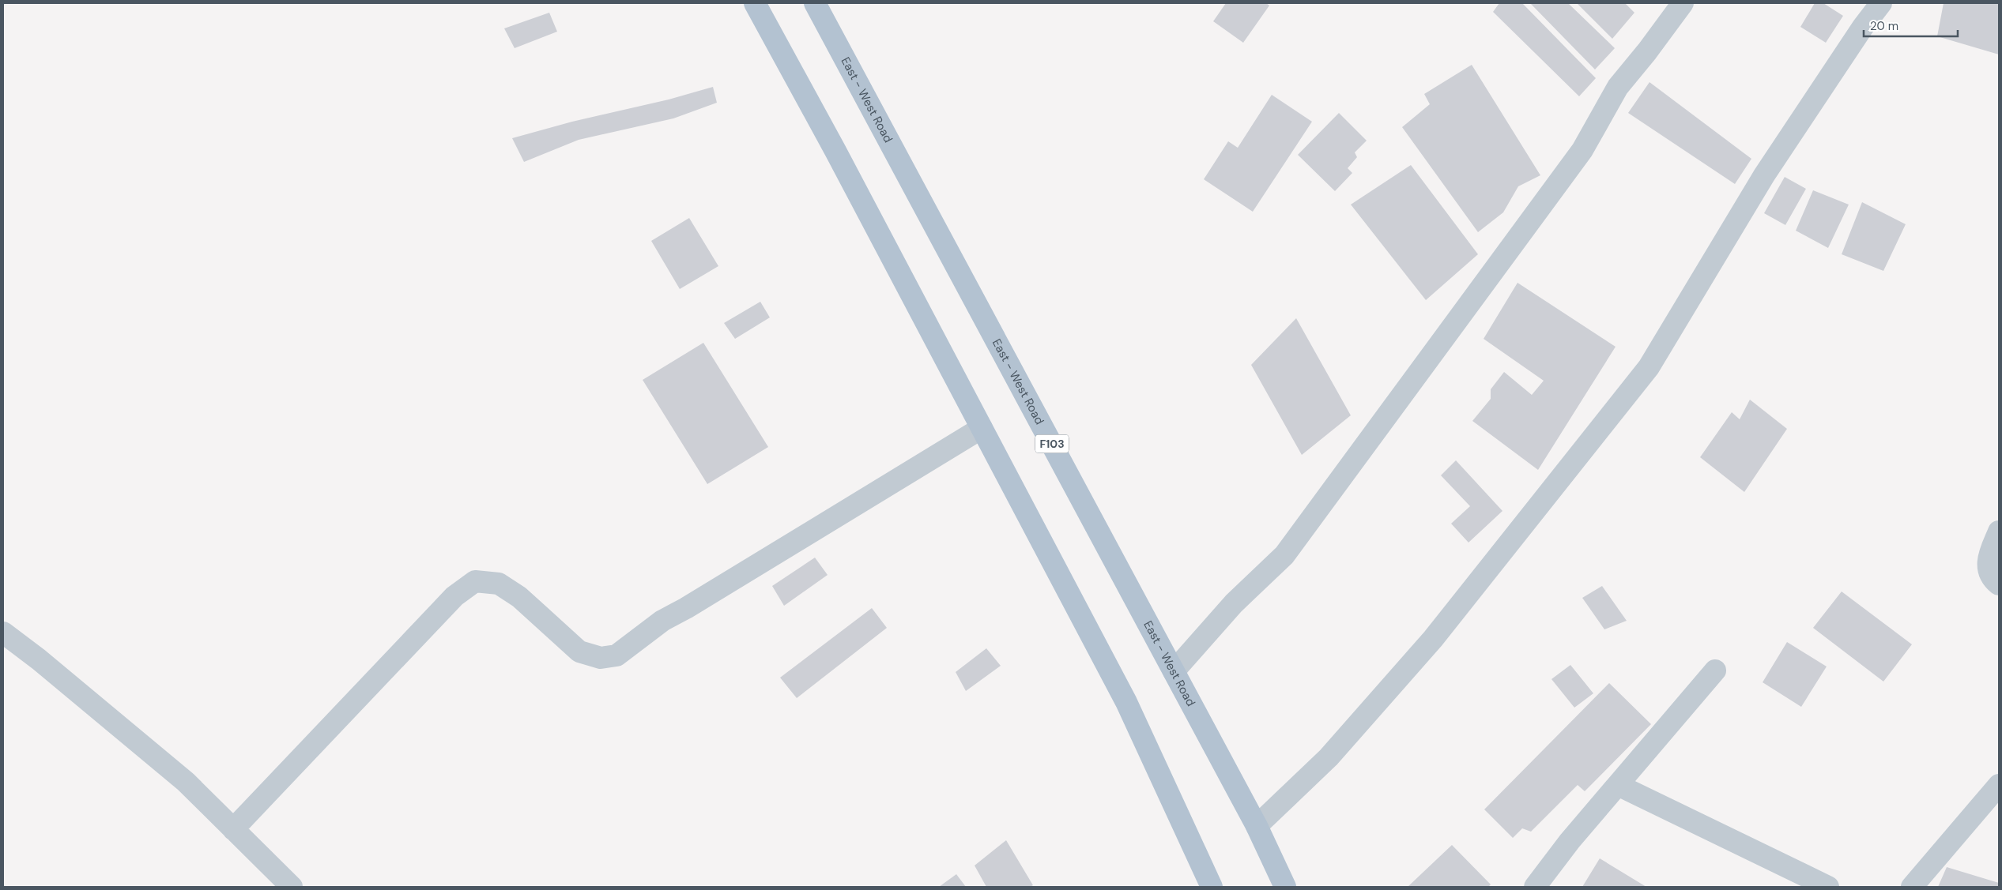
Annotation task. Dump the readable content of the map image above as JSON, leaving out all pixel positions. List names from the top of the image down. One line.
{"streets":{"main road":["East - West Road","F103"]},"scale_bar":"20 m"}
